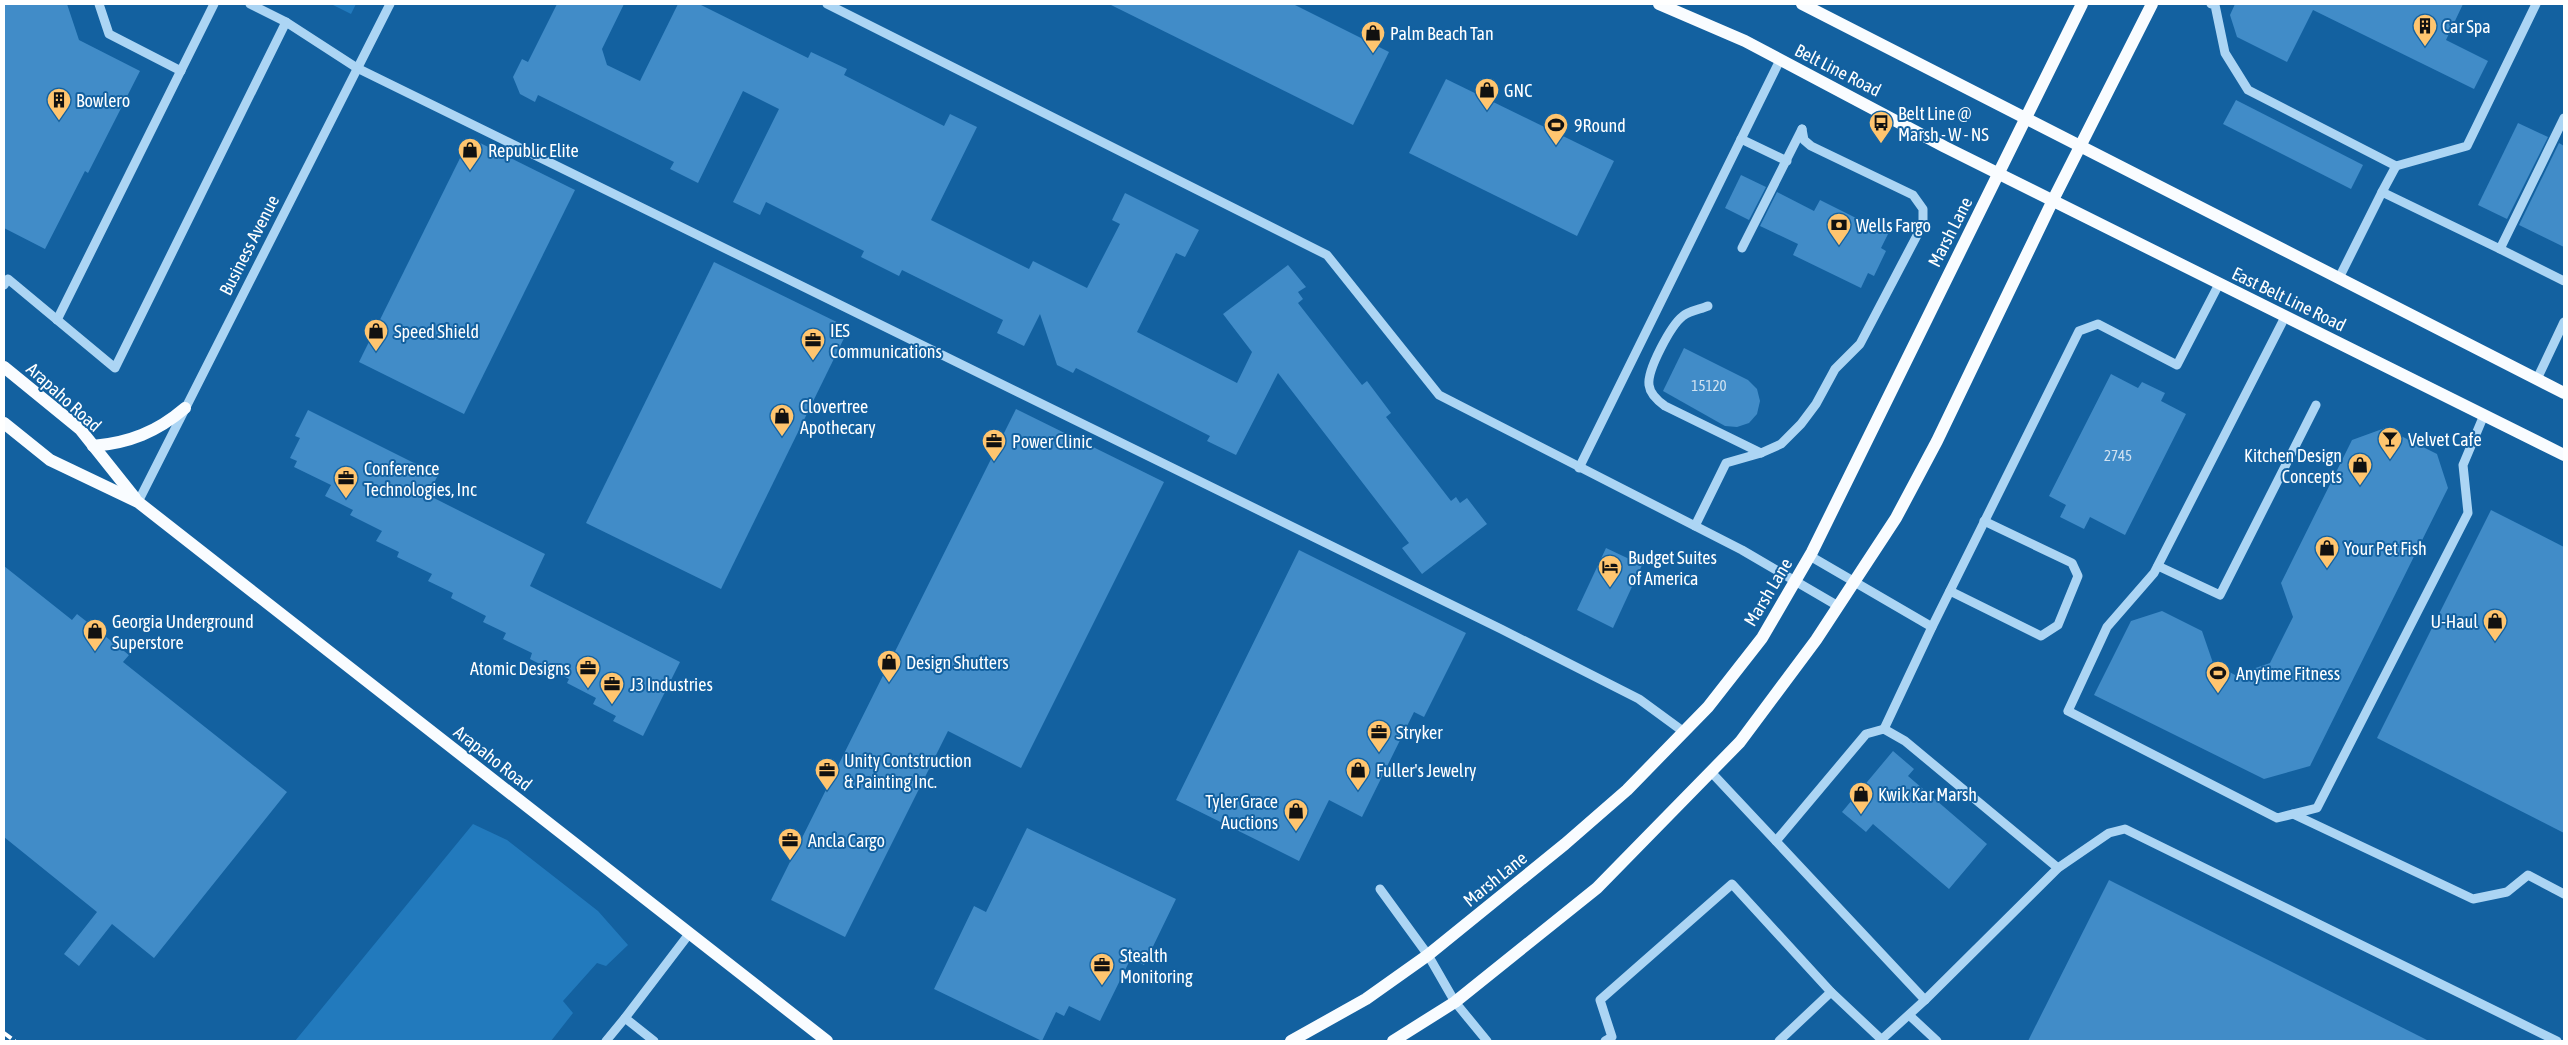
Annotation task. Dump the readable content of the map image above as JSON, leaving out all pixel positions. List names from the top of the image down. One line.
{"streets":{"main road":["Belt Line Road","Marsh Lane","East Belt Line Road","Arapaho Road"],"street":["Business Avenue"]},"crossings":[["Belt Line Road","Marsh Lane"],["Belt Line Road","East Belt Line Road"],["Marsh Lane","East Belt Line Road"],["Business Avenue","Arapaho Road"]],"places":{"building":["Car Spa","Bowlero"],"shop":["Palm Beach Tan","GNC","Republic Elite","Speed Shield","Clovertree Apothecary","Kitchen Design Concepts","Your Pet Fish","U-Haul","Georgia Underground Superstore","Design Shutters","Fuller's Jewelry","Kwik Kar Marsh","Tyler Grace Auctions"],"bus stop":["Belt Line @ Marsh - W - NS"],"sports":["9Round","Anytime Fitness"],"bank":["Wells Fargo"],"office":["IES Communications","Power Clinic","Conference Technologies, Inc","Atomic Designs","J3 Industries","Stryker","Unity Contstruction & Painting Inc.","Ancla Cargo","Stealth Monitoring"],"bar":["Velvet Cafe"],"hotel":["Budget Suites of America"]},"house_numbers":["15120","2745"]}
